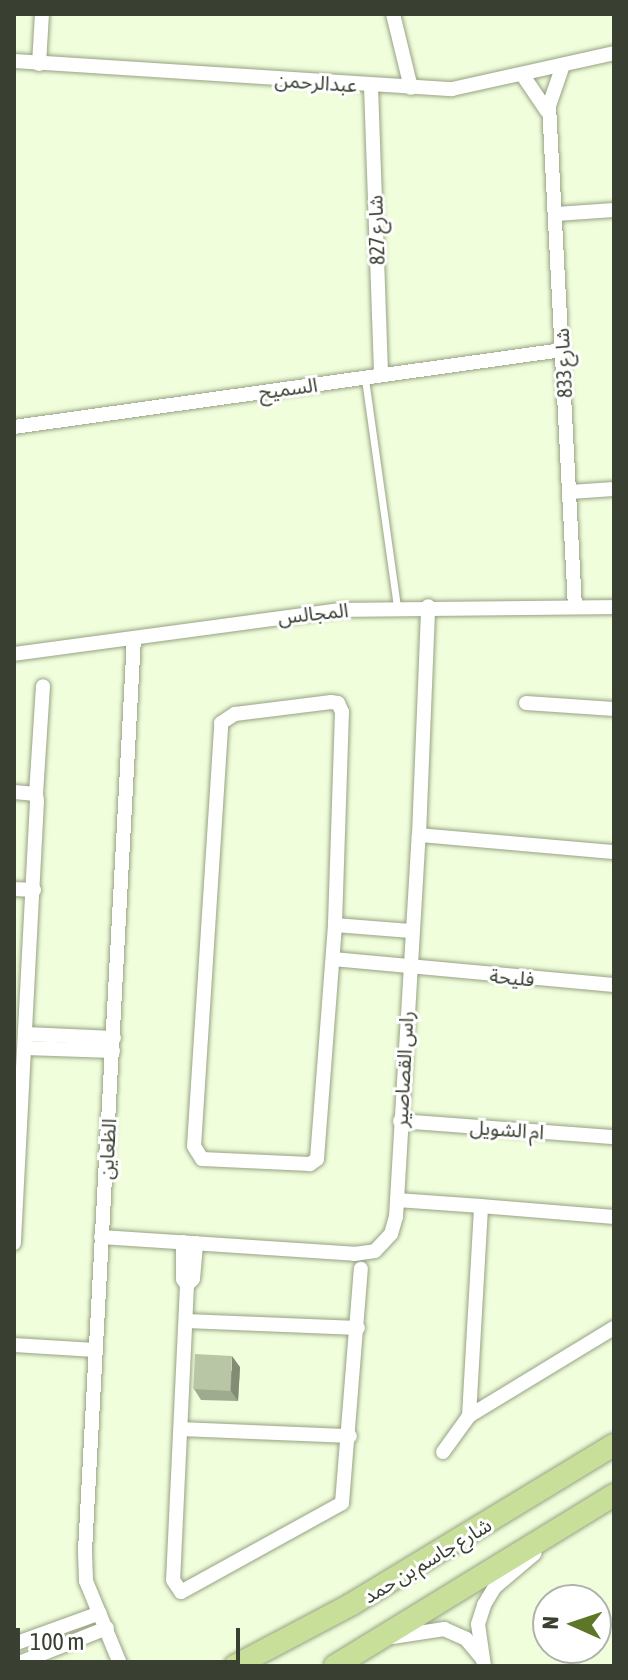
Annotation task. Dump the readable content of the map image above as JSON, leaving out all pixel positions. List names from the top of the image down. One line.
{"streets":{"main road":["شارع جاسم بن حمد"],"street":["عبدالرحمن","شارع 827","شارع 833","السميح","المجالس","فليحة","راس القصاصير","ام الشويل","الظعاين"]},"crossings":[["عبدالرحمن","شارع 827"],["عبدالرحمن","شارع 833"],["شارع 827","السميح"],["شارع 833","السميح"],["شارع 833","المجالس"],["المجالس","راس القصاصير"],["المجالس","الظعاين"],["فليحة","راس القصاصير"],["راس القصاصير","ام الشويل"],["راس القصاصير","الظعاين"]],"scale_bar":"100 m","north":"left"}
